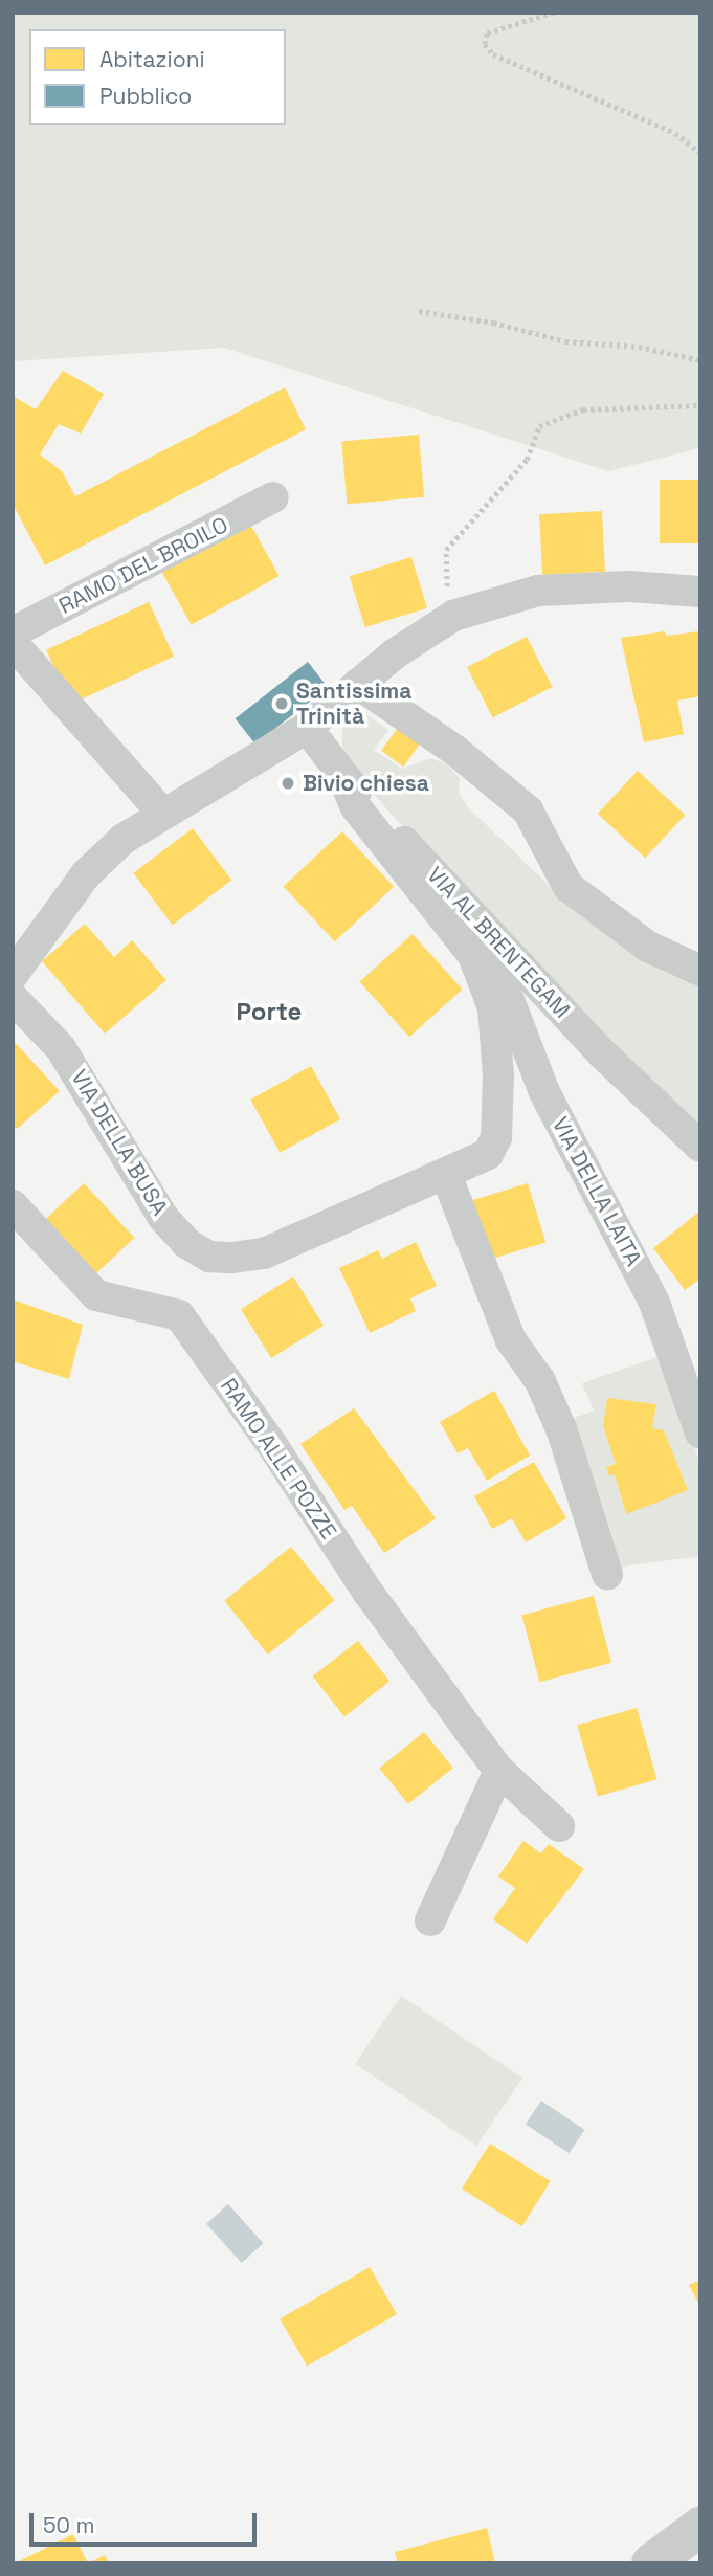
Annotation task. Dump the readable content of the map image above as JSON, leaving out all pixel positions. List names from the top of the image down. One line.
{"streets":{"street":["RAMO DEL BROILO","VIA AL BRENTEGAM","VIA DELLA BUSA","VIA DELLA LAITA","RAMO ALLE POZZE"]},"crossings":[["VIA DELLA BUSA","VIA DELLA LAITA"]],"districts":["Porte"],"places":["Santissima Trinità","Bivio chiesa"],"legend":["Abitazioni","Pubblico"],"scale_bar":"50 m"}
